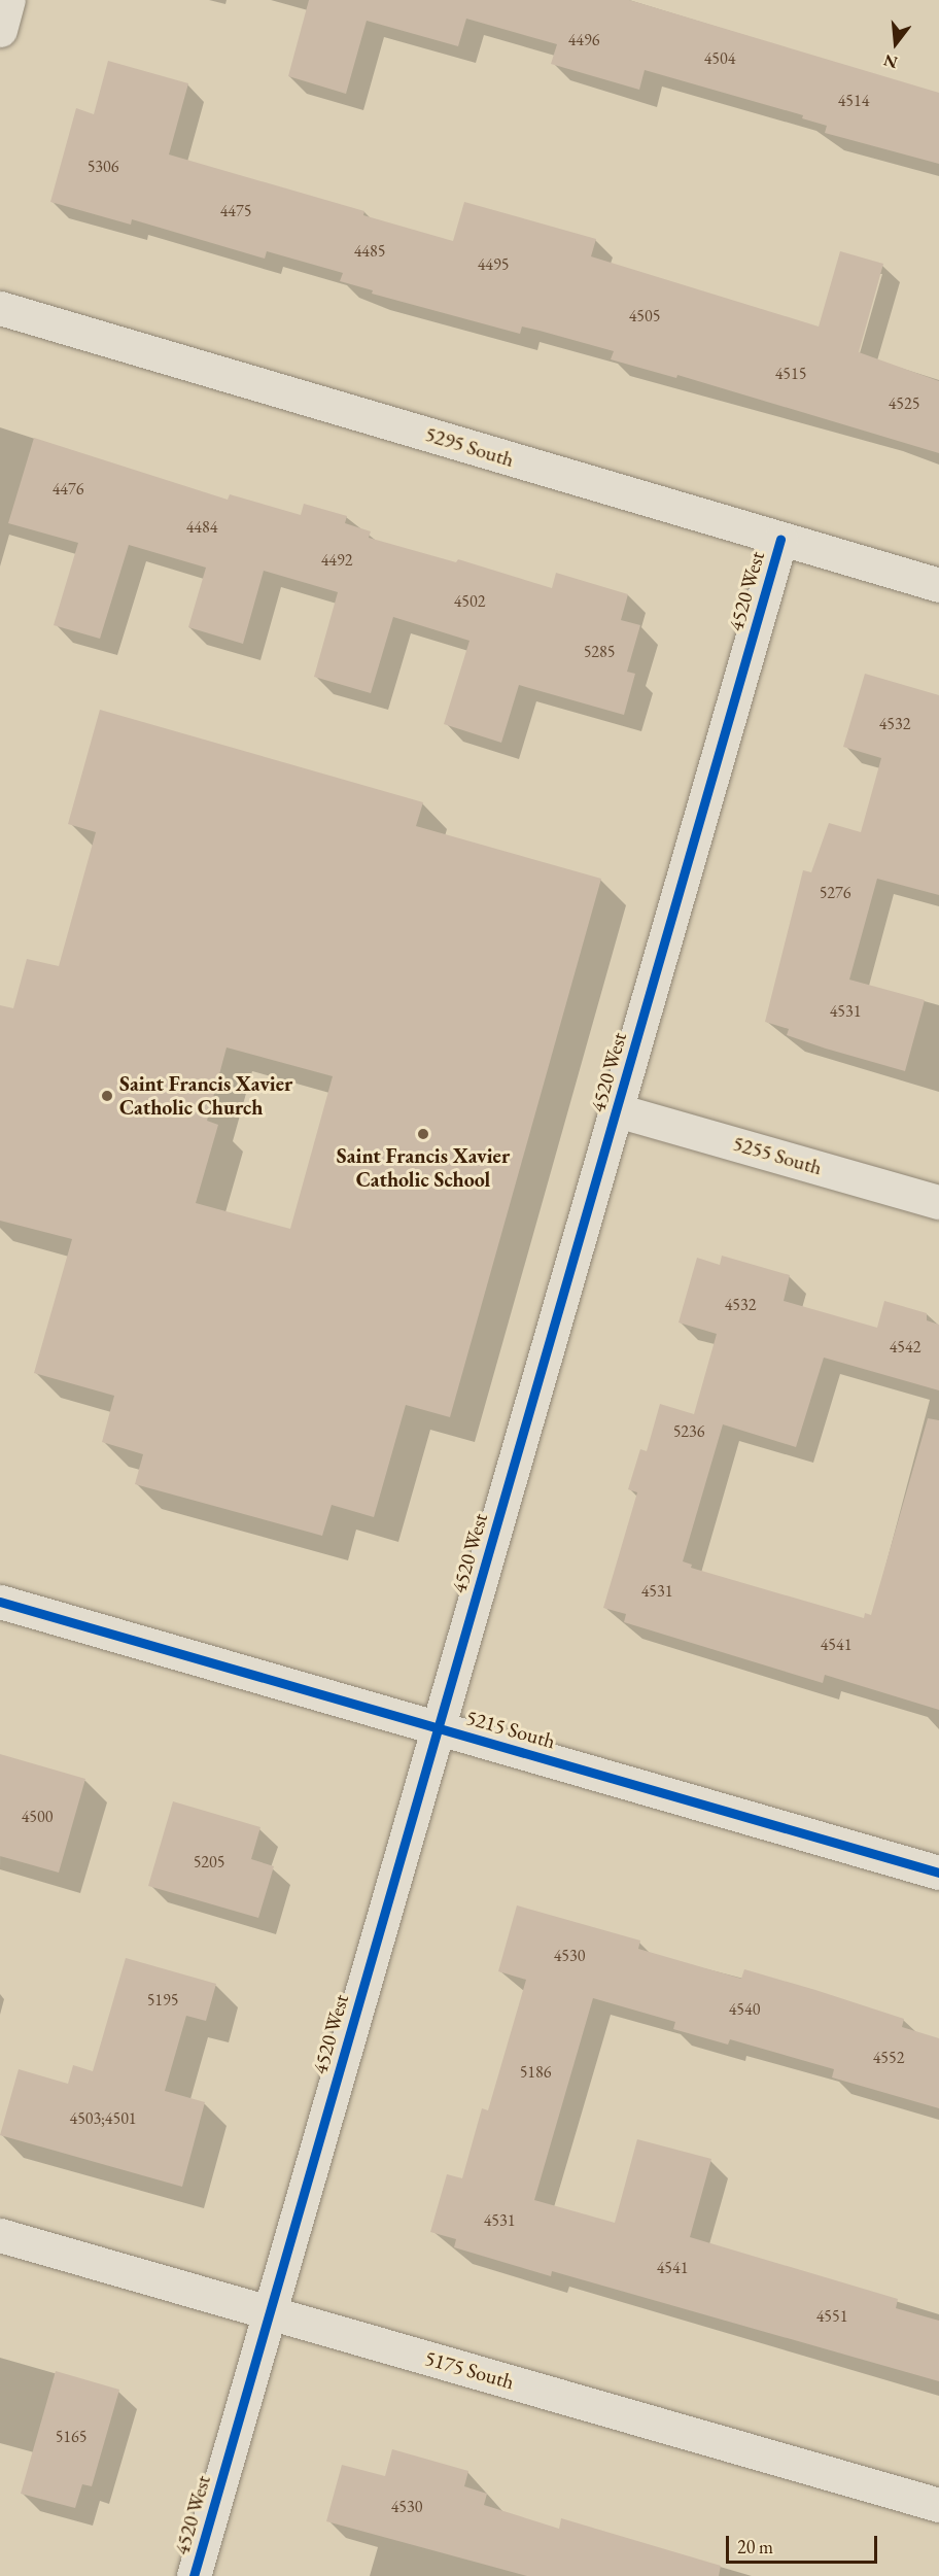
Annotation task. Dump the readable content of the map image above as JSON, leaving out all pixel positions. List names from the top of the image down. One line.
{"streets":{"street":["5295 South","4520 West","5255 South","5215 South","5175 South"]},"crossings":[["5295 South","4520 West"],["4520 West","5255 South"],["4520 West","5215 South"],["4520 West","5175 South"]],"places":["Saint Francis Xavier Catholic Church","Saint Francis Xavier Catholic School"],"house_numbers":["4496","4504","4514","5306","4475","4485","4495","4505","4515","4525","4476","4484","4492","4502","5285","4532","5276","4531","4532","4542","5236","4531","4541","4500","5205","4530","5195","4540","4552","5186","4503;4501","4531","4541","4551","5165","4530"],"scale_bar":"20 m","north":"bottom"}
